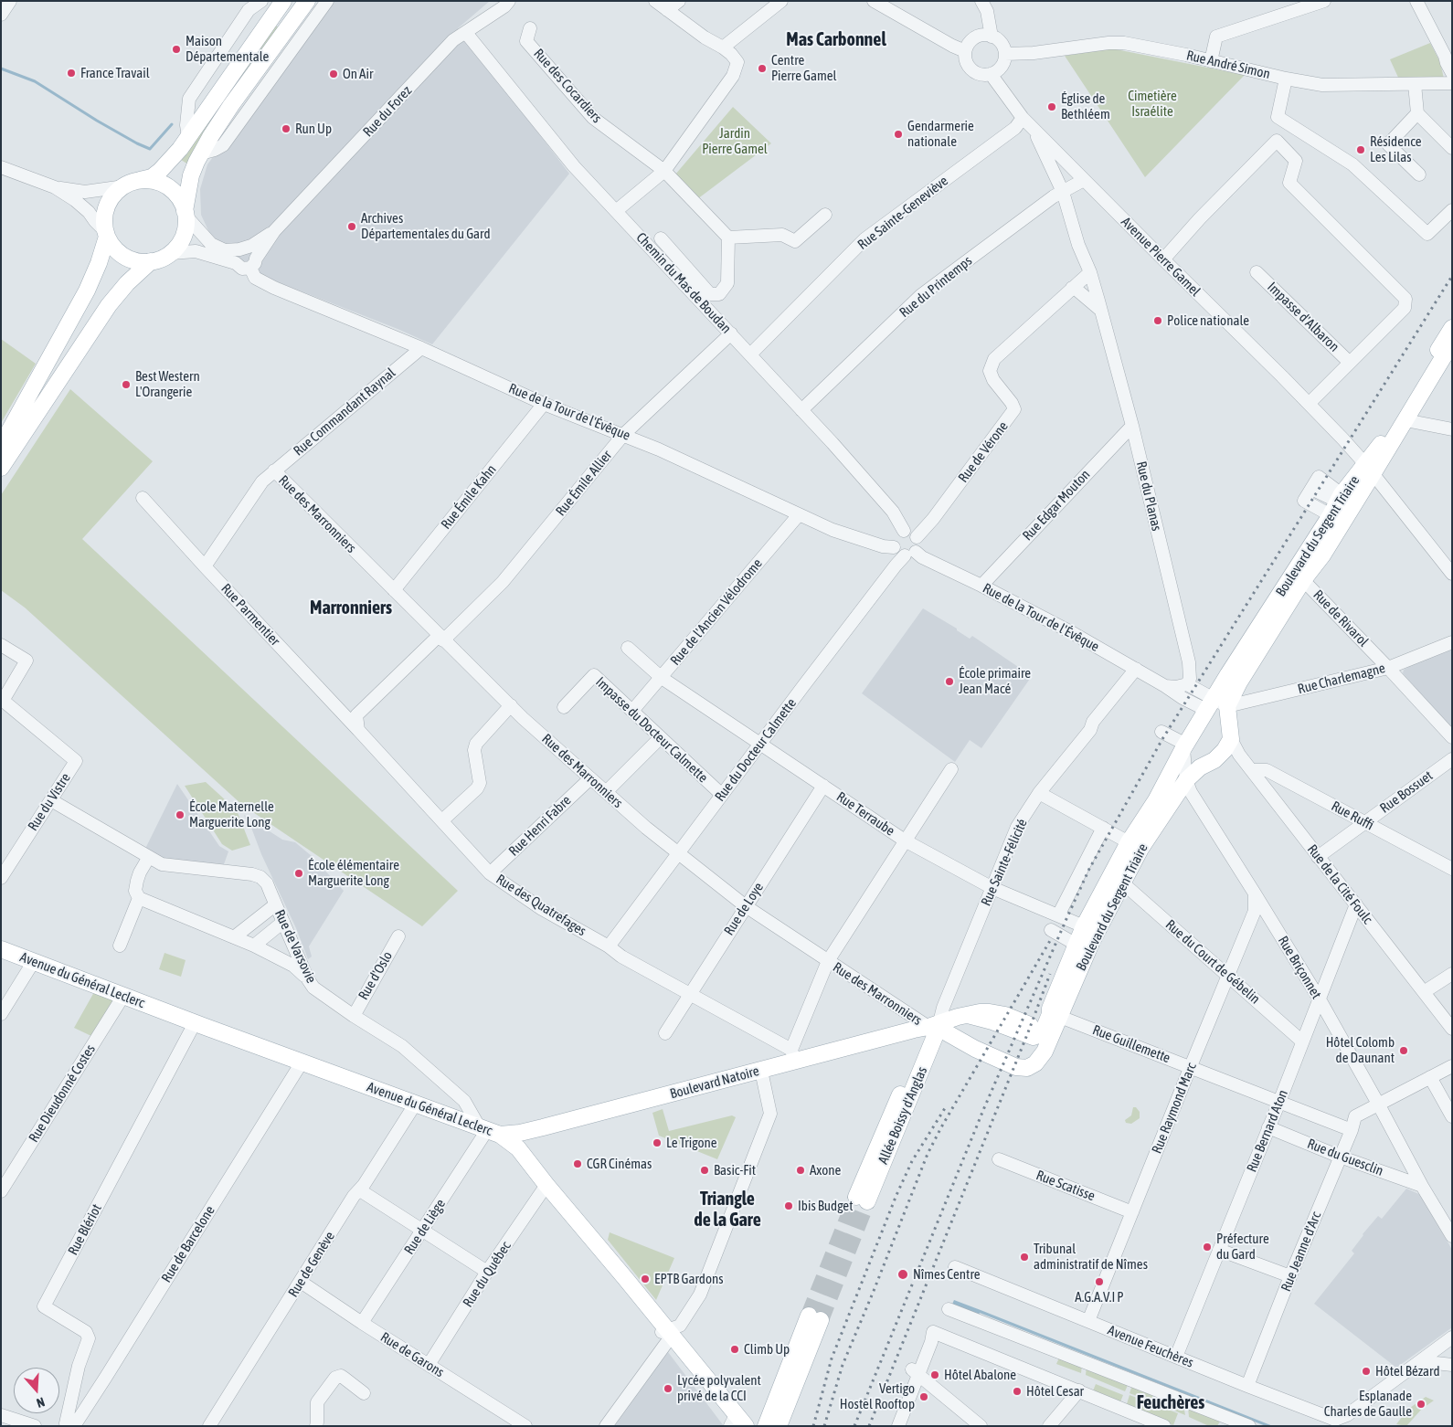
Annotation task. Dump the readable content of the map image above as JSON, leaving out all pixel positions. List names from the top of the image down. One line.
{"streets":{"main road":["Boulevard du Sergent Triaire","Avenue du Général Leclerc","Boulevard Natoire","Allée Boissy d'Anglas"],"street":["Rue André Simon","Rue des Cocardiers","Rue du Forez","Rue Sainte-Geneviève","Avenue Pierre Gamel","Chemin du Mas de Boudan","Rue du Printemps","Impasse d'Albaron","Rue Commandant Raynal","Rue de la Tour de l'Évêque","Rue de Vérone","Rue Émile Allier","Rue du Planas","Rue Émile Kahn","Rue Edgar Mouton","Rue des Marronniers","Rue de l'Ancien Vélodrome","Rue Parmentier","Rue de Rivarol","Rue Charlemagne","Impasse du Docteur Calmette","Rue du Docteur Calmette","Rue Bossuet","Rue du Vistre","Rue Terraube","Rue Ruffi","Rue Henri Fabre","Rue Sainte-Félicité","Rue de la Cité Foulc","Rue des Quatrefages","Rue de Loye","Rue de Varsovie","Rue du Court de Gébelin","Rue Briçonnet","Rue d'Oslo","Rue Guillemette","Rue Dieudonné Costes","Rue Raymond Marc","Rue Bernard Aton","Rue du Guesclin","Rue Scatisse","Rue de Liège","Rue Blériot","Rue de Barcelone","Rue Jeanne d'Arc","Rue de Genève","Rue du Québec","Avenue Feuchères","Rue de Garons"]},"crossings":[["Rue André Simon","Avenue Pierre Gamel"],["Rue du Forez","Chemin du Mas de Boudan"],["Rue du Forez","Rue de la Tour de l'Évêque"],["Rue Sainte-Geneviève","Avenue Pierre Gamel"],["Rue Sainte-Geneviève","Chemin du Mas de Boudan"],["Avenue Pierre Gamel","Rue du Printemps"],["Avenue Pierre Gamel","Rue du Planas"],["Avenue Pierre Gamel","Boulevard du Sergent Triaire"],["Chemin du Mas de Boudan","Rue du Printemps"],["Chemin du Mas de Boudan","Rue de la Tour de l'Évêque"],["Chemin du Mas de Boudan","Rue de Vérone"],["Chemin du Mas de Boudan","Rue Émile Allier"],["Chemin du Mas de Boudan","Rue du Docteur Calmette"],["Rue du Printemps","Rue du Planas"],["Rue Commandant Raynal","Rue de la Tour de l'Évêque"],["Rue Commandant Raynal","Rue des Marronniers"],["Rue Commandant Raynal","Rue Parmentier"],["Rue de la Tour de l'Évêque","Rue de Vérone"],["Rue de la Tour de l'Évêque","Rue Émile Allier"],["Rue de la Tour de l'Évêque","Rue Émile Kahn"],["Rue de la Tour de l'Évêque","Rue Edgar Mouton"],["Rue de la Tour de l'Évêque","Boulevard du Sergent Triaire"],["Rue de la Tour de l'Évêque","Rue de l'Ancien Vélodrome"],["Rue de la Tour de l'Évêque","Rue Charlemagne"],["Rue de la Tour de l'Évêque","Rue du Docteur Calmette"],["Rue de la Tour de l'Évêque","Rue Sainte-Félicité"],["Rue de Vérone","Rue du Planas"],["Rue de Vérone","Rue du Docteur Calmette"],["Rue Émile Allier","Rue des Marronniers"],["Rue du Planas","Rue Edgar Mouton"],["Rue Émile Kahn","Rue des Marronniers"],["Rue des Marronniers","Boulevard du Sergent Triaire"],["Rue des Marronniers","Rue du Docteur Calmette"],["Rue des Marronniers","Rue Henri Fabre"],["Rue des Marronniers","Rue Sainte-Félicité"],["Rue des Marronniers","Rue de Loye"],["Rue des Marronniers","Boulevard Natoire"],["Rue des Marronniers","Allée Boissy d'Anglas"],["Boulevard du Sergent Triaire","Rue de Rivarol"],["Boulevard du Sergent Triaire","Rue Charlemagne"],["Boulevard du Sergent Triaire","Rue Terraube"],["Boulevard du Sergent Triaire","Rue Sainte-Félicité"],["Boulevard du Sergent Triaire","Rue de la Cité Foulc"],["Boulevard du Sergent Triaire","Rue du Court de Gébelin"],["Boulevard du Sergent Triaire","Rue Briçonnet"],["Boulevard du Sergent Triaire","Rue Guillemette"],["Boulevard du Sergent Triaire","Boulevard Natoire"],["Boulevard du Sergent Triaire","Allée Boissy d'Anglas"],["Rue de l'Ancien Vélodrome","Impasse du Docteur Calmette"],["Rue de l'Ancien Vélodrome","Rue Terraube"],["Rue Parmentier","Rue des Quatrefages"],["Rue de Rivarol","Rue Charlemagne"],["Impasse du Docteur Calmette","Rue du Docteur Calmette"],["Rue du Docteur Calmette","Rue Terraube"],["Rue du Docteur Calmette","Rue des Quatrefages"],["Rue Bossuet","Rue Ruffi"],["Rue Bossuet","Rue de la Cité Foulc"],["Rue du Vistre","Rue de Varsovie"],["Rue Terraube","Rue Sainte-Félicité"],["Rue Terraube","Rue de Loye"],["Rue Ruffi","Rue de la Cité Foulc"],["Rue Henri Fabre","Rue des Quatrefages"],["Rue Sainte-Félicité","Boulevard Natoire"],["Rue Sainte-Félicité","Allée Boissy d'Anglas"],["Rue de la Cité Foulc","Rue Bernard Aton"],["Rue des Quatrefages","Rue de Loye"],["Rue des Quatrefages","Boulevard Natoire"],["Rue de Varsovie","Rue d'Oslo"],["Rue de Varsovie","Avenue du Général Leclerc"],["Rue de Varsovie","Boulevard Natoire"],["Rue de Varsovie","Rue de Liège"],["Rue du Court de Gébelin","Rue Raymond Marc"],["Rue du Court de Gébelin","Rue Bernard Aton"],["Rue Briçonnet","Rue Raymond Marc"],["Rue Briçonnet","Rue Bernard Aton"],["Rue Briçonnet","Rue du Guesclin"],["Rue Briçonnet","Rue Jeanne d'Arc"],["Avenue du Général Leclerc","Boulevard Natoire"],["Avenue du Général Leclerc","Rue Dieudonné Costes"],["Avenue du Général Leclerc","Rue de Liège"],["Avenue du Général Leclerc","Rue Blériot"],["Avenue du Général Leclerc","Rue de Barcelone"],["Avenue du Général Leclerc","Rue de Genève"],["Avenue du Général Leclerc","Rue du Québec"],["Rue Guillemette","Rue Raymond Marc"],["Rue Guillemette","Rue Bernard Aton"],["Rue Guillemette","Rue Jeanne d'Arc"],["Boulevard Natoire","Allée Boissy d'Anglas"],["Boulevard Natoire","Rue de Liège"],["Rue Raymond Marc","Rue Scatisse"],["Rue Raymond Marc","Avenue Feuchères"],["Rue Bernard Aton","Rue du Guesclin"],["Rue Bernard Aton","Avenue Feuchères"],["Rue du Guesclin","Rue Jeanne d'Arc"],["Rue de Liège","Rue de Garons"],["Rue Jeanne d'Arc","Avenue Feuchères"],["Rue de Genève","Rue de Garons"],["Rue du Québec","Rue de Garons"]],"districts":["Mas Carbonnel","Marronniers","Triangle de la Gare","Feuchères"],"parks":["Cimetière Israélite","Jardin Pierre Gamel"],"places":["Maison Départementale","Centre Pierre Gamel","France Travail","On Air","Église de Bethléem","Run Up","Gendarmerie nationale","Résidence Les Lilas","Archives Départementales du Gard","Police nationale","Best Western L'Orangerie","École primaire Jean Macé","École Maternelle Marguerite Long","École élémentaire Marguerite Long","Hôtel Colomb de Daunant","Le Trigone","CGR Cinémas","Basic-Fit","Axone","Ibis Budget","Préfecture du Gard","Tribunal administratif de Nîmes","Nîmes Centre","EPTB Gardons","A.G.A.V.I P","Climb Up","Hôtel Bézard","Hôtel Abalone","Lycée polyvalent privé de la CCI","Hôtel Cesar","Vertigo Hostel Rooftop","Esplanade Charles de Gaulle"],"north":"bottom"}
